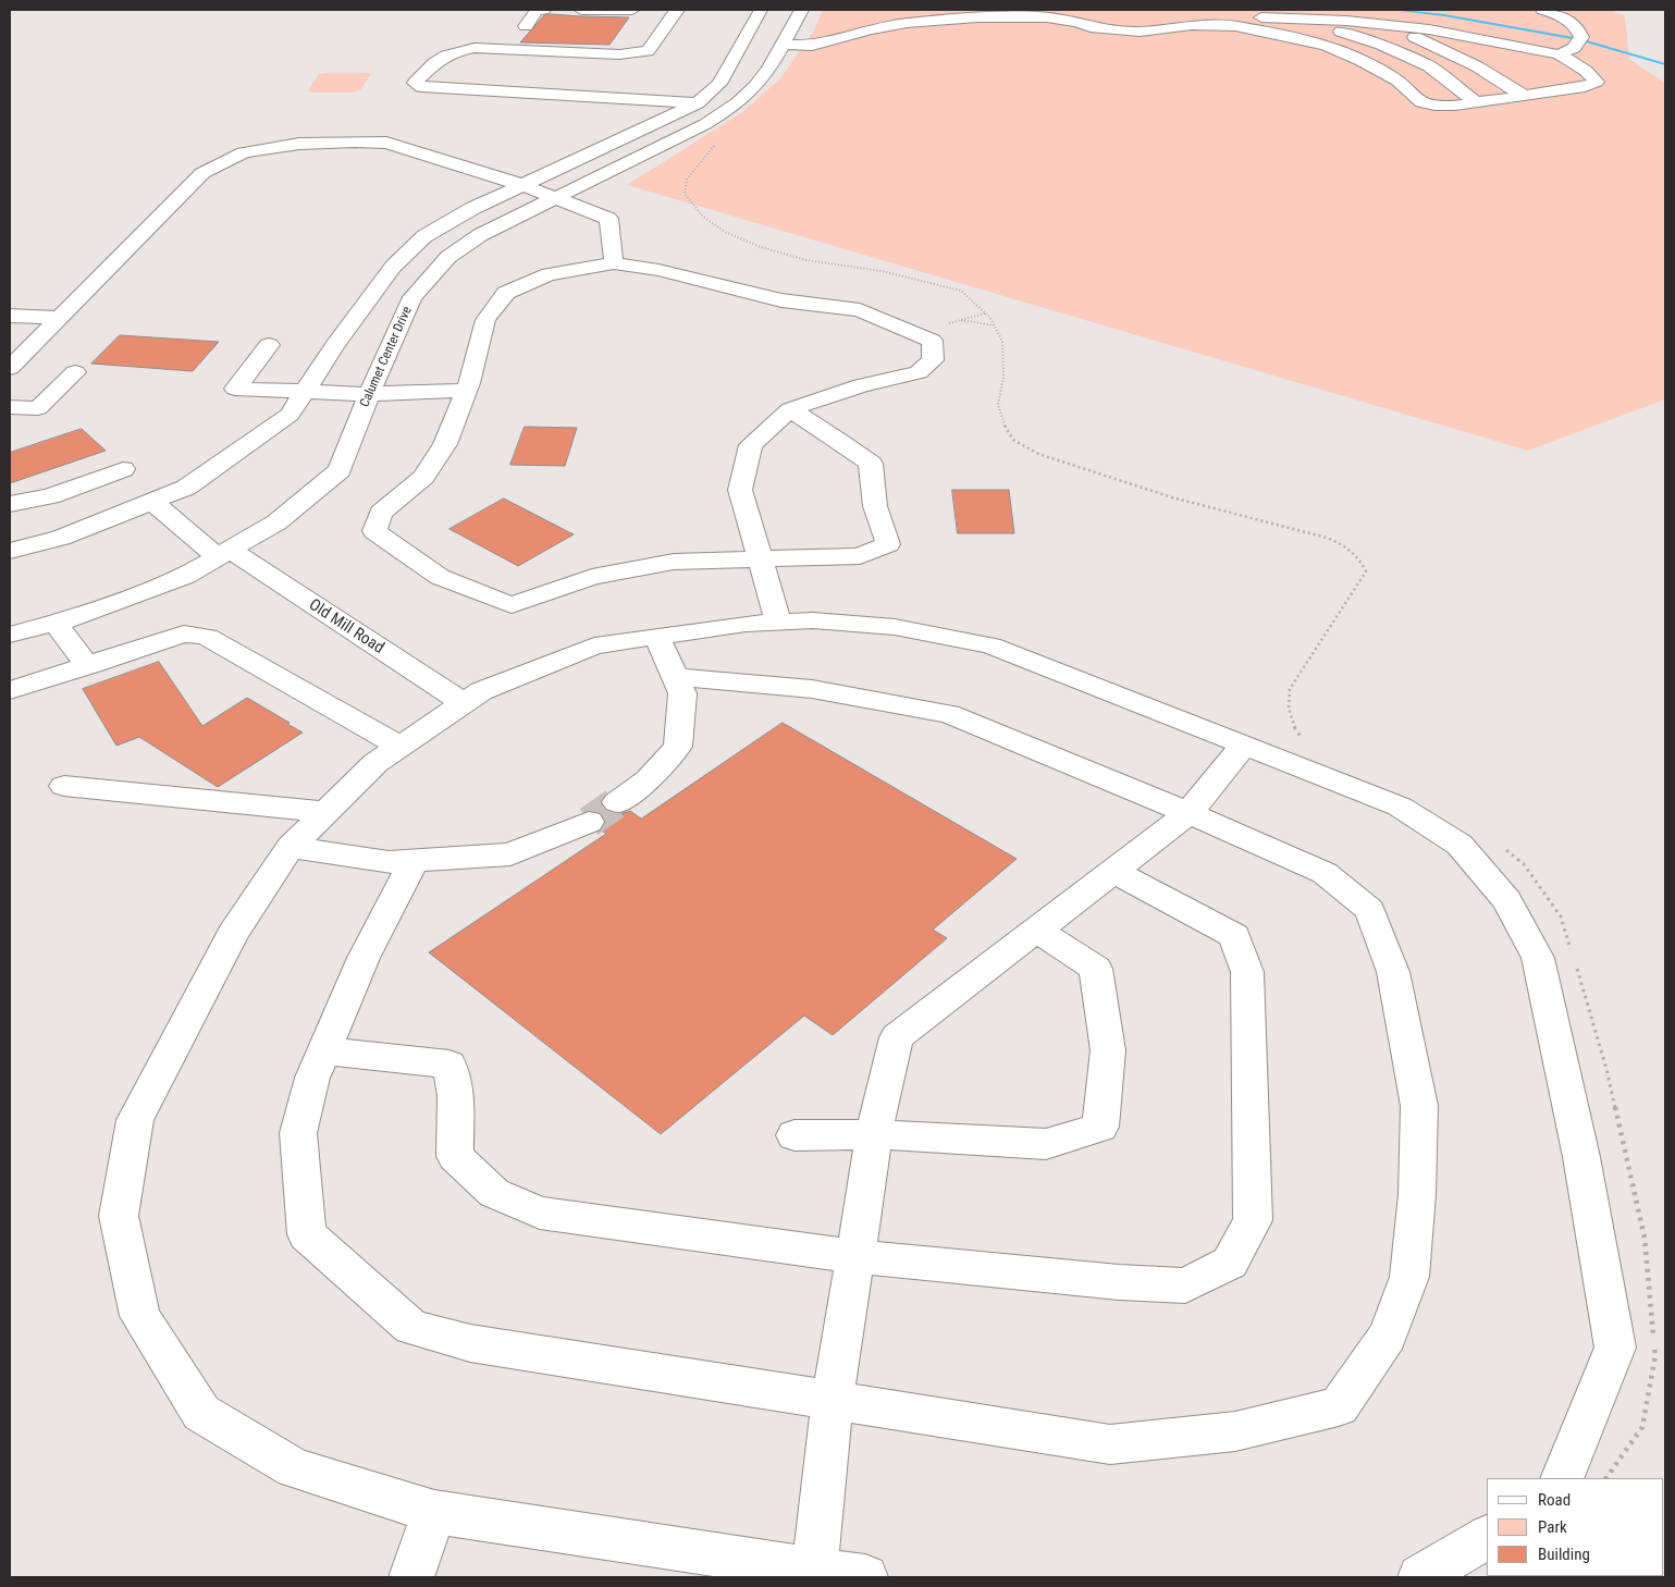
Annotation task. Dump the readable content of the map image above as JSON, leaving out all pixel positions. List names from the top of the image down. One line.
{"streets":{"lane":["Calumet Center Drive","Old Mill Road"]},"crossings":[["Calumet Center Drive","Old Mill Road"]],"legend":["Road","Park","Building"]}
